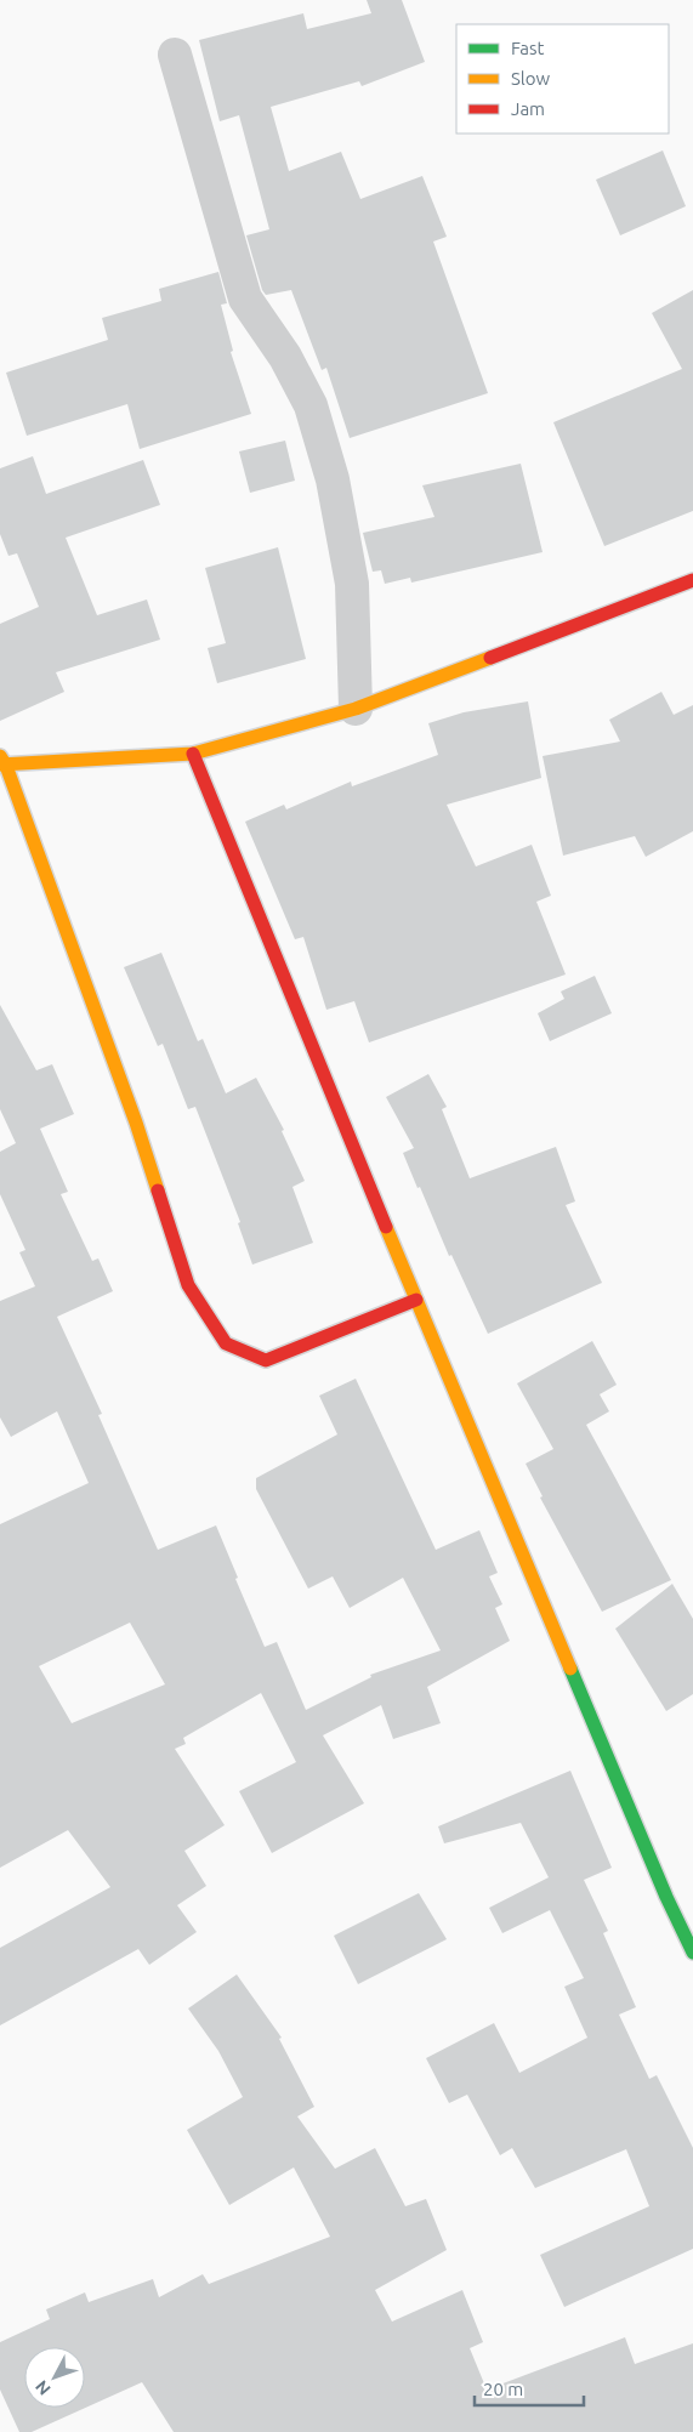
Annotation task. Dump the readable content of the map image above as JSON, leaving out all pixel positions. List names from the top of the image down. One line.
{"legend":["Fast","Slow","Jam"],"scale_bar":"20 m","north":"bottom left"}
